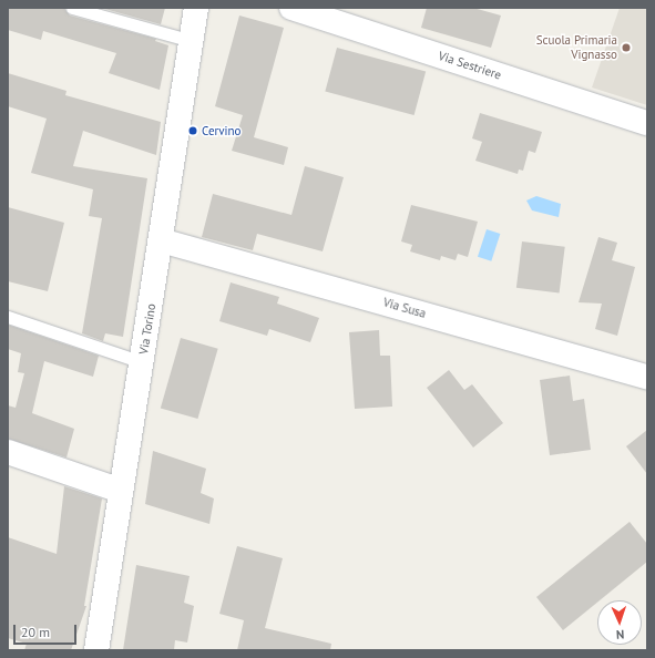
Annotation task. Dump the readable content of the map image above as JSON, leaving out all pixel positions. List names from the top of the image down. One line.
{"streets":{"street":["Via Sestriere","Via Susa","Via Torino"]},"crossings":[["Via Susa","Via Torino"]],"places":["Scuola Primaria Vignasso","Cervino"],"scale_bar":"20 m","north":"bottom"}
